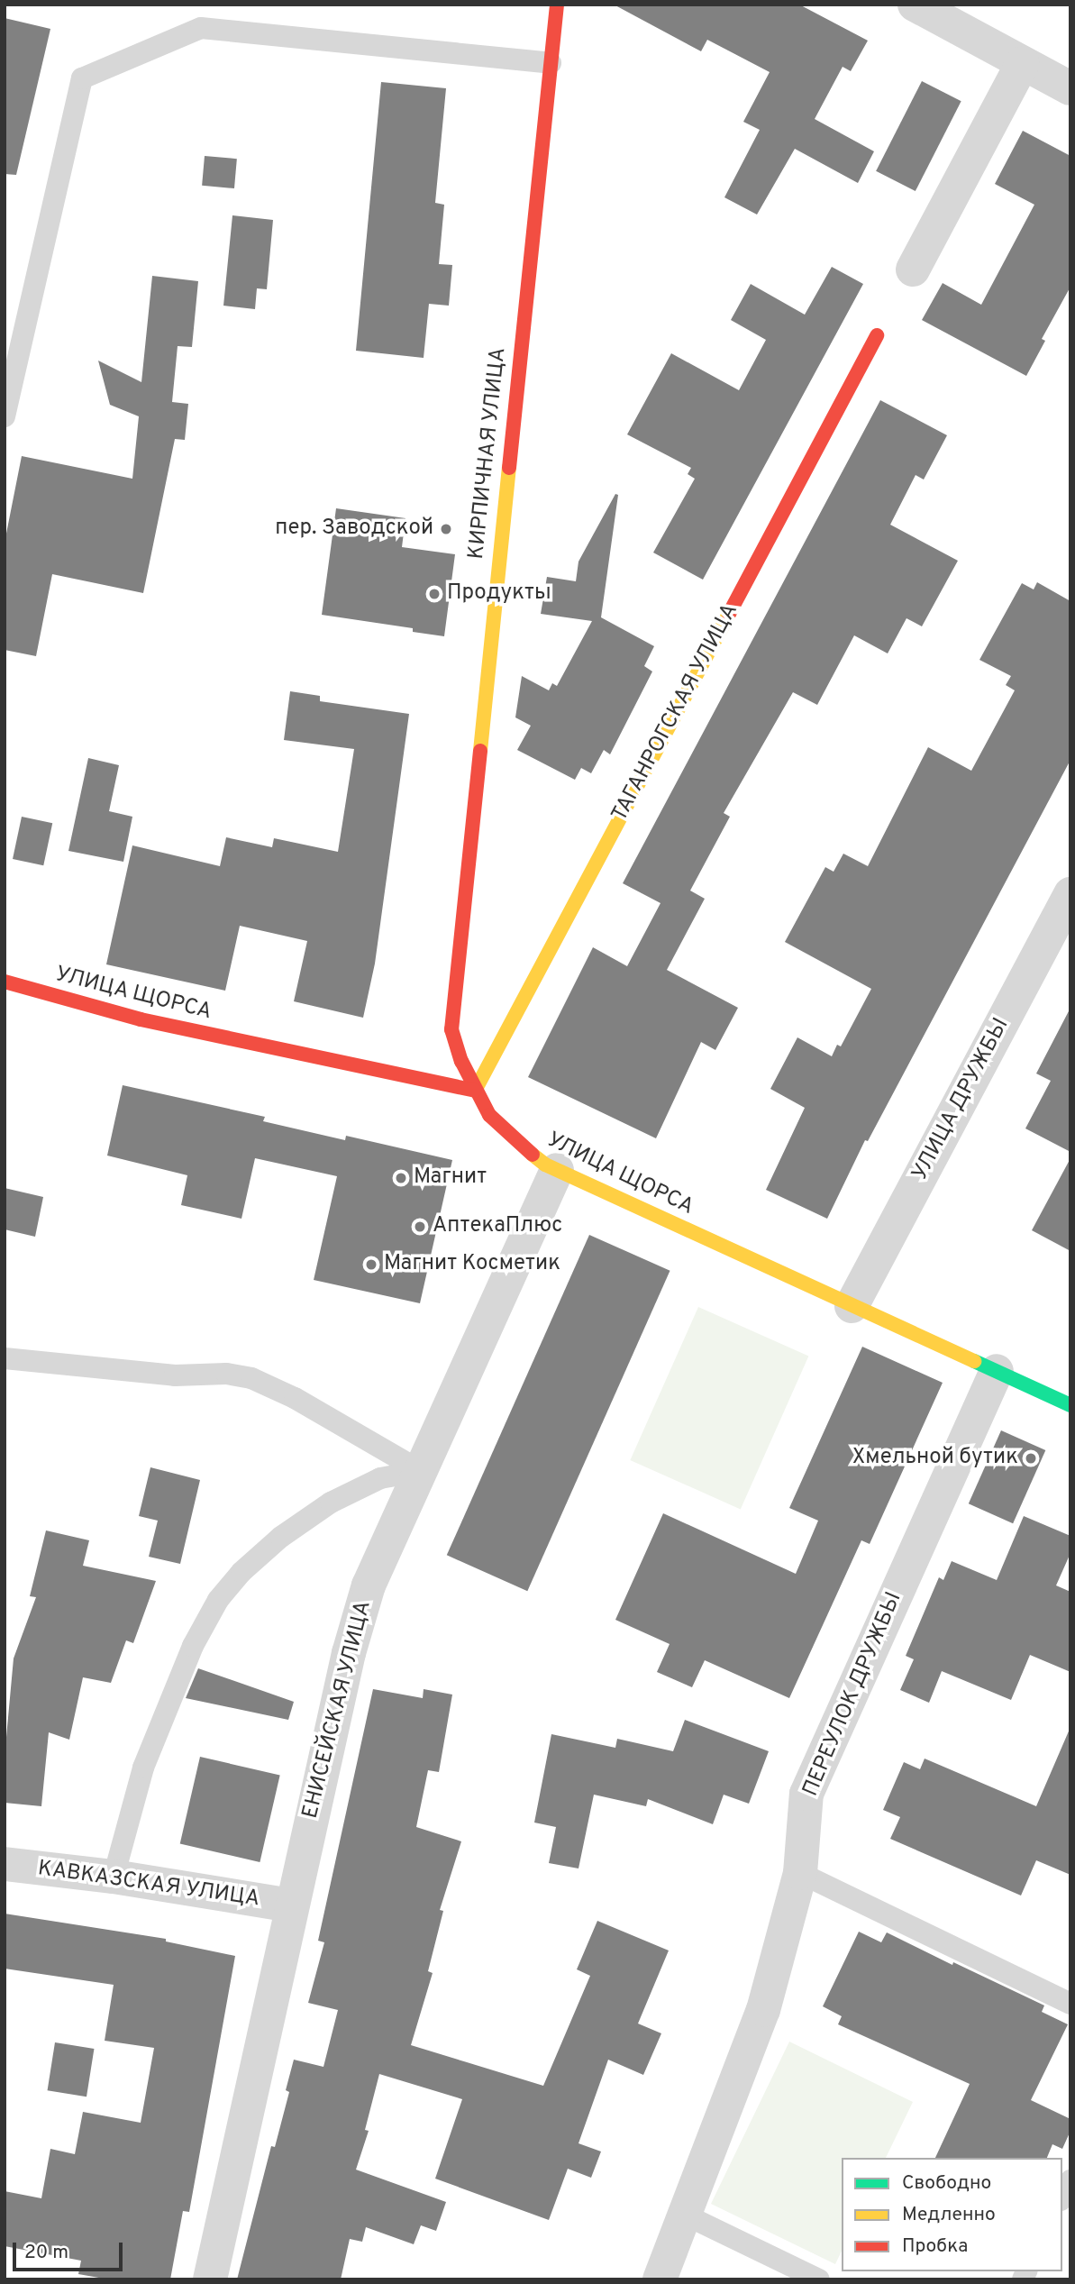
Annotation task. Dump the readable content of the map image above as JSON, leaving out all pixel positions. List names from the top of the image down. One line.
{"streets":{"street":["КИРПИЧНАЯ УЛИЦА","ТАГАНРОГСКАЯ УЛИЦА","УЛИЦА ЩОРСА","УЛИЦА ДРУЖБЫ","ПЕРЕУЛОК ДРУЖБЫ","ЕНИСЕЙСКАЯ УЛИЦА","КАВКАЗСКАЯ УЛИЦА"]},"crossings":[["КИРПИЧНАЯ УЛИЦА","ТАГАНРОГСКАЯ УЛИЦА"],["КИРПИЧНАЯ УЛИЦА","УЛИЦА ЩОРСА"],["ТАГАНРОГСКАЯ УЛИЦА","УЛИЦА ЩОРСА"],["УЛИЦА ЩОРСА","УЛИЦА ДРУЖБЫ"],["УЛИЦА ЩОРСА","ПЕРЕУЛОК ДРУЖБЫ"],["УЛИЦА ЩОРСА","ЕНИСЕЙСКАЯ УЛИЦА"],["ЕНИСЕЙСКАЯ УЛИЦА","КАВКАЗСКАЯ УЛИЦА"]],"places":["пер. Заводской","Продукты","Магнит","АптекаПлюс","Магнит Косметик","Хмельной бутик"],"legend":["Свободно","Медленно","Пробка"],"scale_bar":"20 m"}
